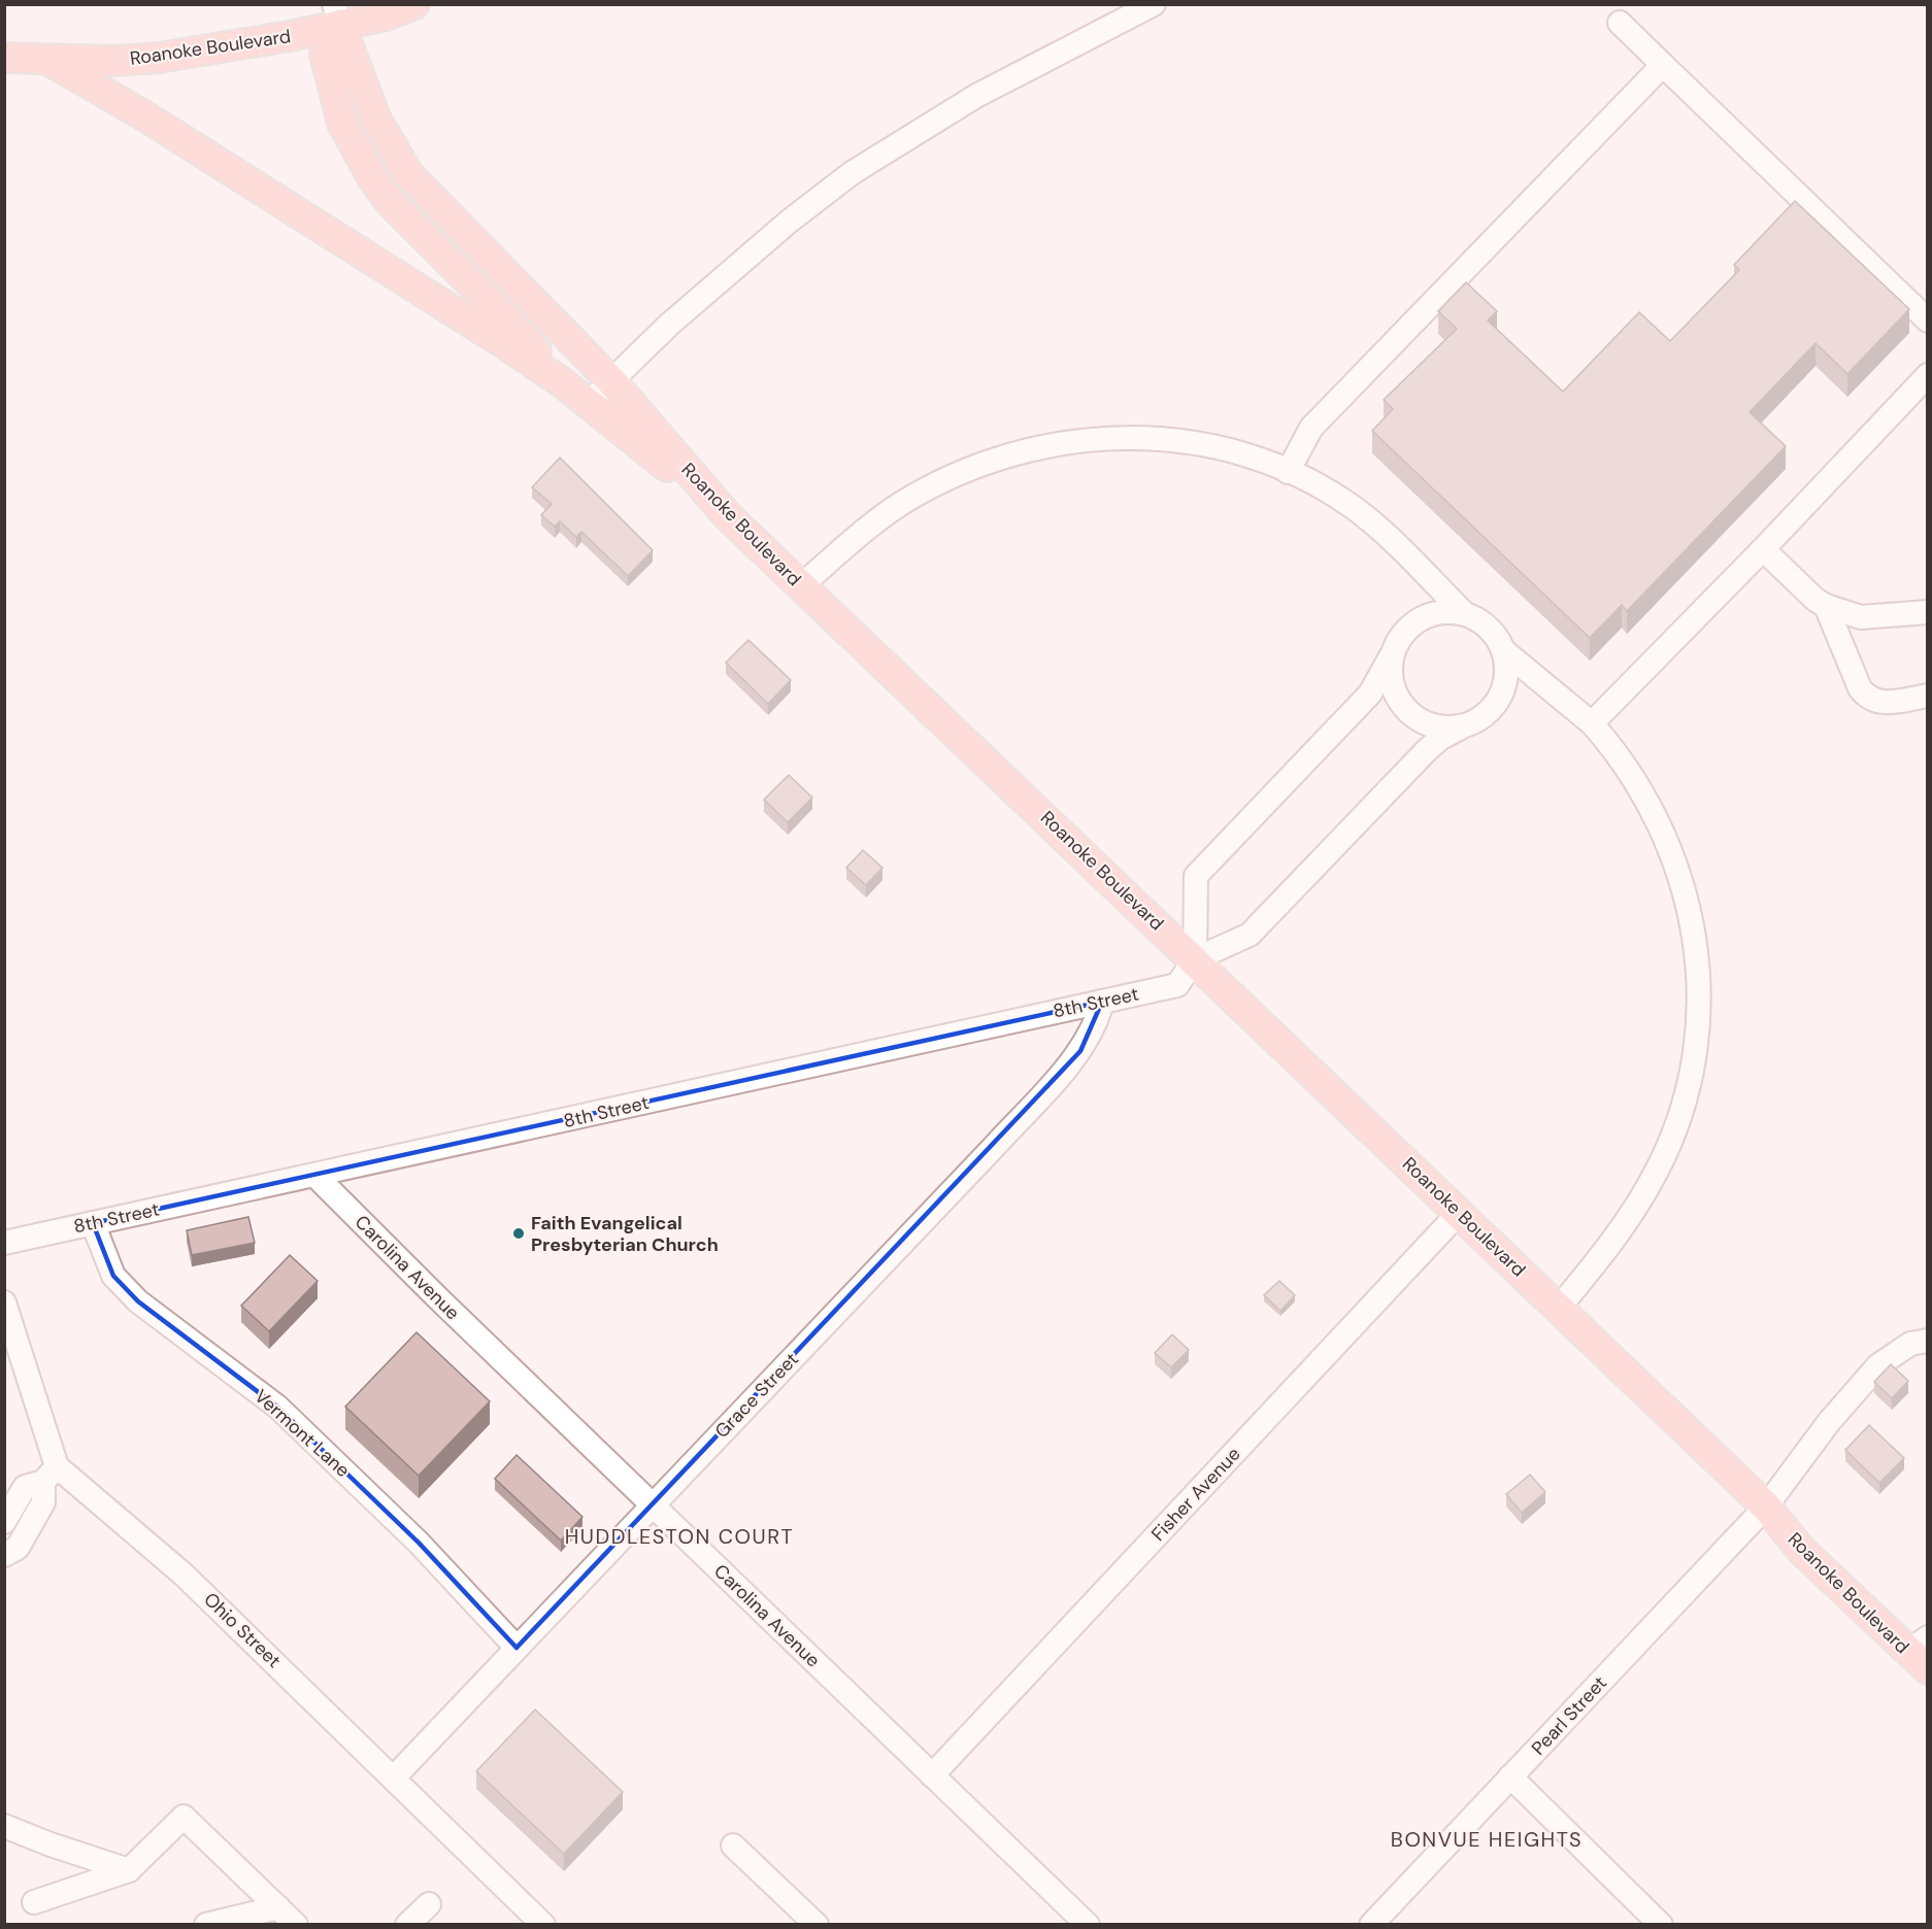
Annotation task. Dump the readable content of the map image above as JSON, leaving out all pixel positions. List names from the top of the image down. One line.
{"streets":{"main road":["Roanoke Boulevard"],"street":["8th Street","Carolina Avenue","Grace Street","Vermont Lane","Fisher Avenue","Ohio Street","Pearl Street"]},"crossings":[["Roanoke Boulevard","8th Street"],["Roanoke Boulevard","Fisher Avenue"],["Roanoke Boulevard","Pearl Street"],["8th Street","Carolina Avenue"],["8th Street","Grace Street"],["8th Street","Vermont Lane"],["Carolina Avenue","Grace Street"],["Carolina Avenue","Fisher Avenue"],["Grace Street","Vermont Lane"],["Grace Street","Ohio Street"]],"districts":["HUDDLESTON COURT","BONVUE HEIGHTS"],"places":["Faith Evangelical Presbyterian Church"]}
